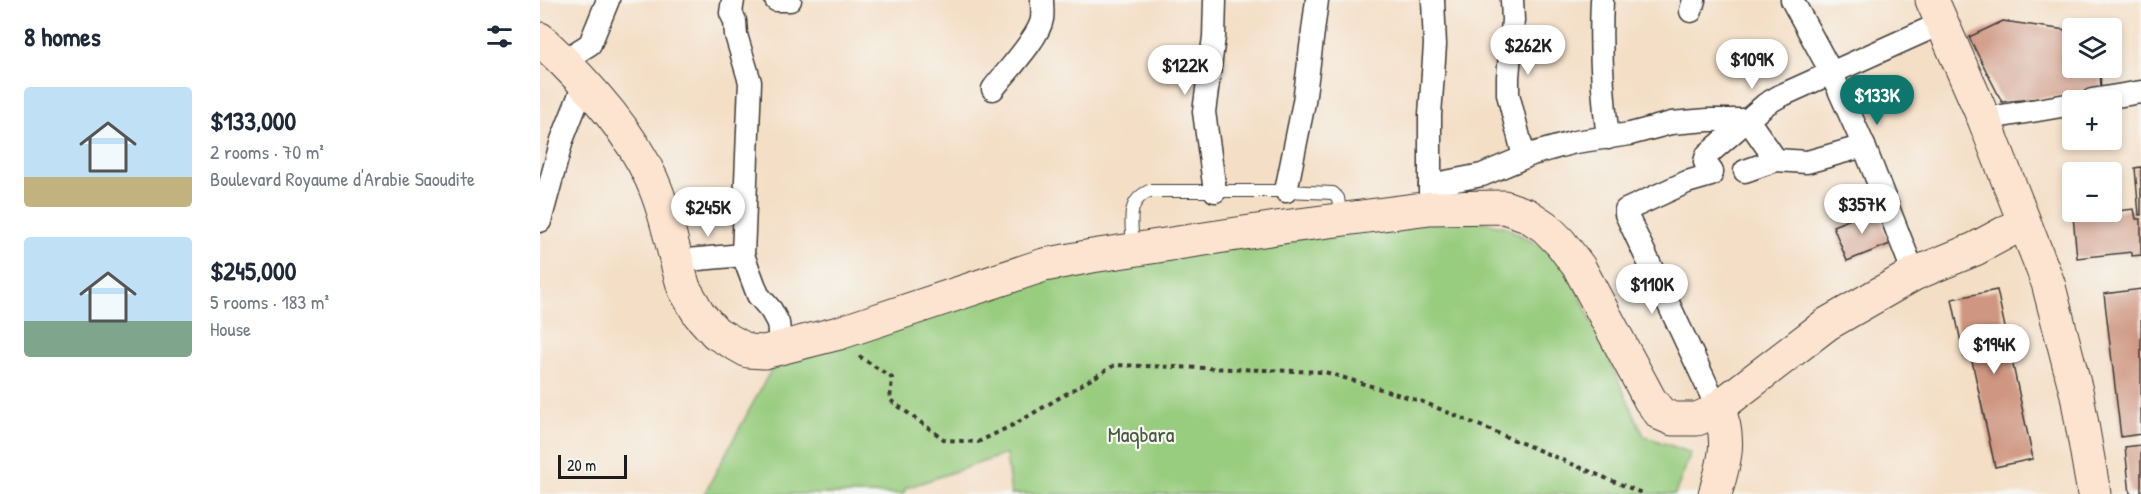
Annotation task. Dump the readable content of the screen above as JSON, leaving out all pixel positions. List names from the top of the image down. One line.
{"parks":["Maqbara"],"scale_bar":"20 m","page":{"heading":"8 homes","map_buttons":["+","−"],"price":["$262K","$109K","$122K","$133K","$357K","$245K","$110K","$194K"],"list":[{"name":"$133,000","note":"2 rooms · 70 m² · Boulevard Royaume d'Arabie Saoudite"},{"name":"$245,000","note":"5 rooms · 183 m² · House"}],"scale":"20 m"}}
